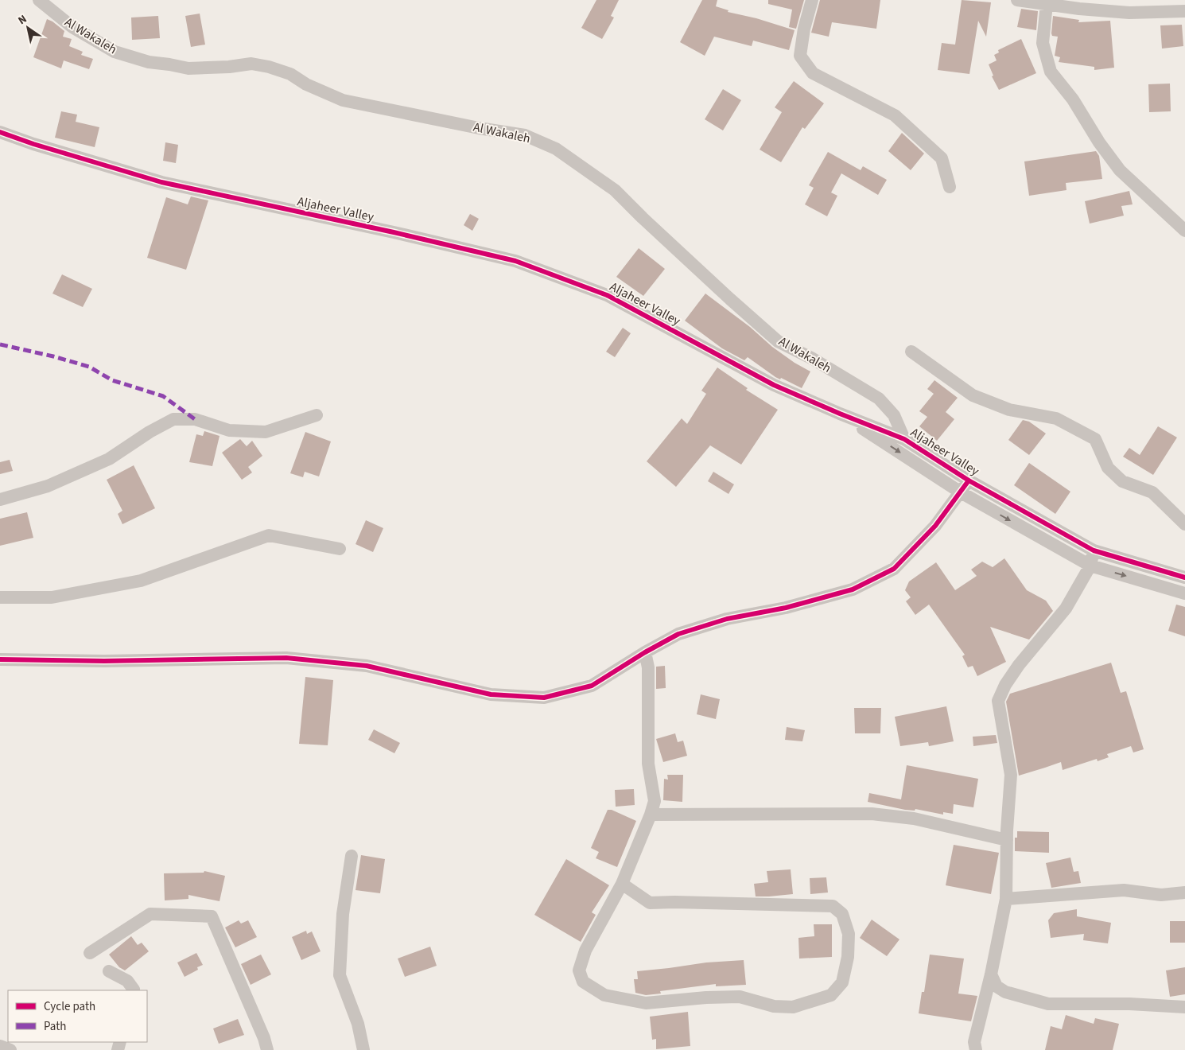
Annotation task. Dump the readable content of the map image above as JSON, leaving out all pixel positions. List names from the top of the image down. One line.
{"streets":{"street":["Al Wakaleh","Aljaheer Valley"]},"crossings":[["Al Wakaleh","Aljaheer Valley"]],"legend":["Cycle path","Path"],"north":"top left"}
